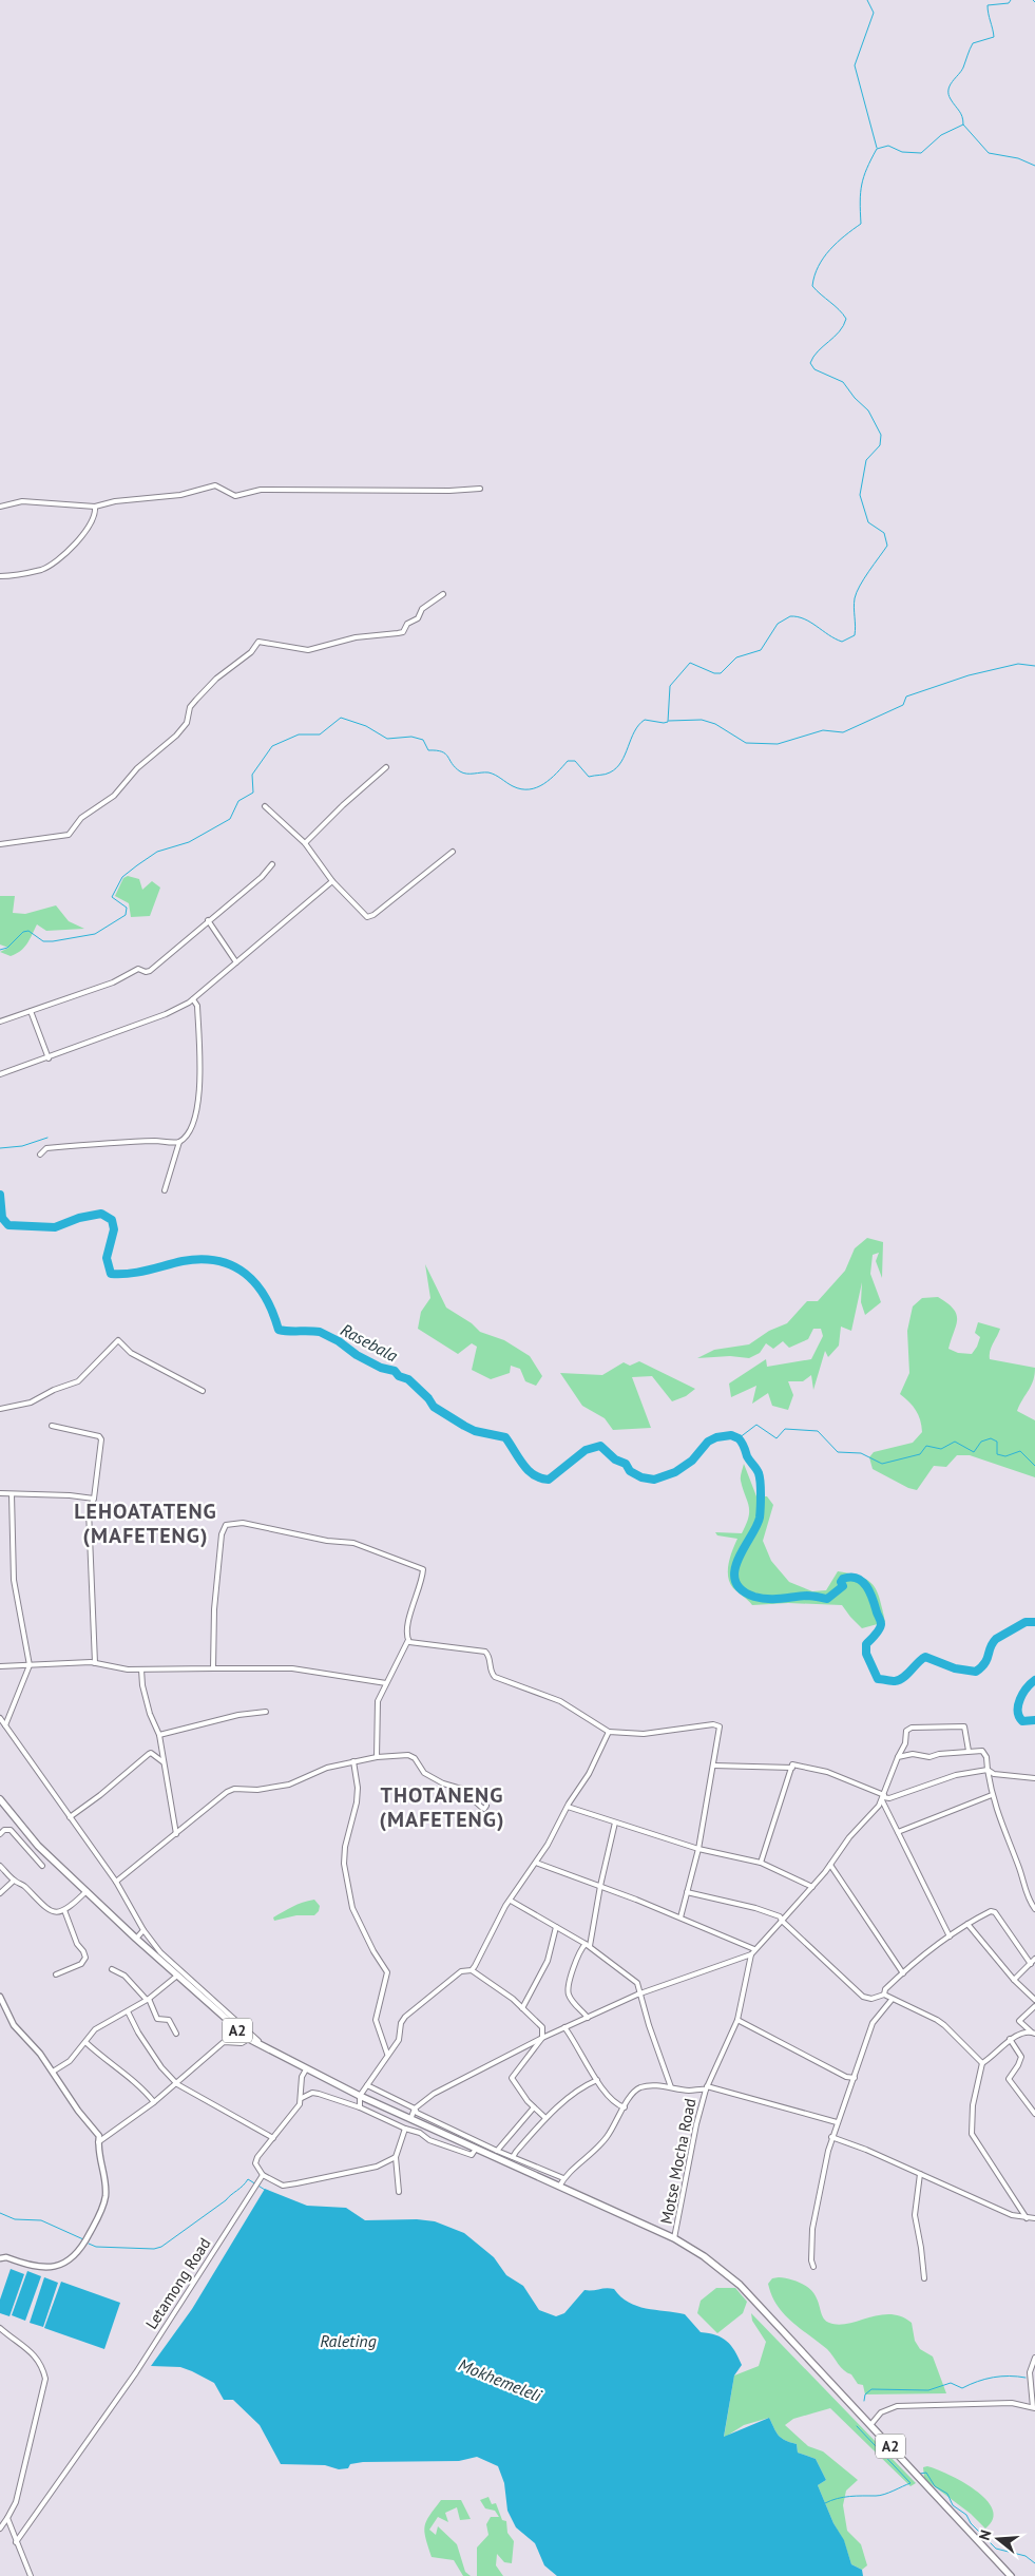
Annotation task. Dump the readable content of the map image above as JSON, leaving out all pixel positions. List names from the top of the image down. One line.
{"streets":{"main road":["A2"],"street":["Motse Mocha Road","Letamong Road"]},"crossings":[["A2","Motse Mocha Road"]],"districts":["LEHOATATENG (MAFETENG)","THOTANENG (MAFETENG)"],"water":["Rasebala","Raleting","Mokhemeleli"],"north":"left"}
